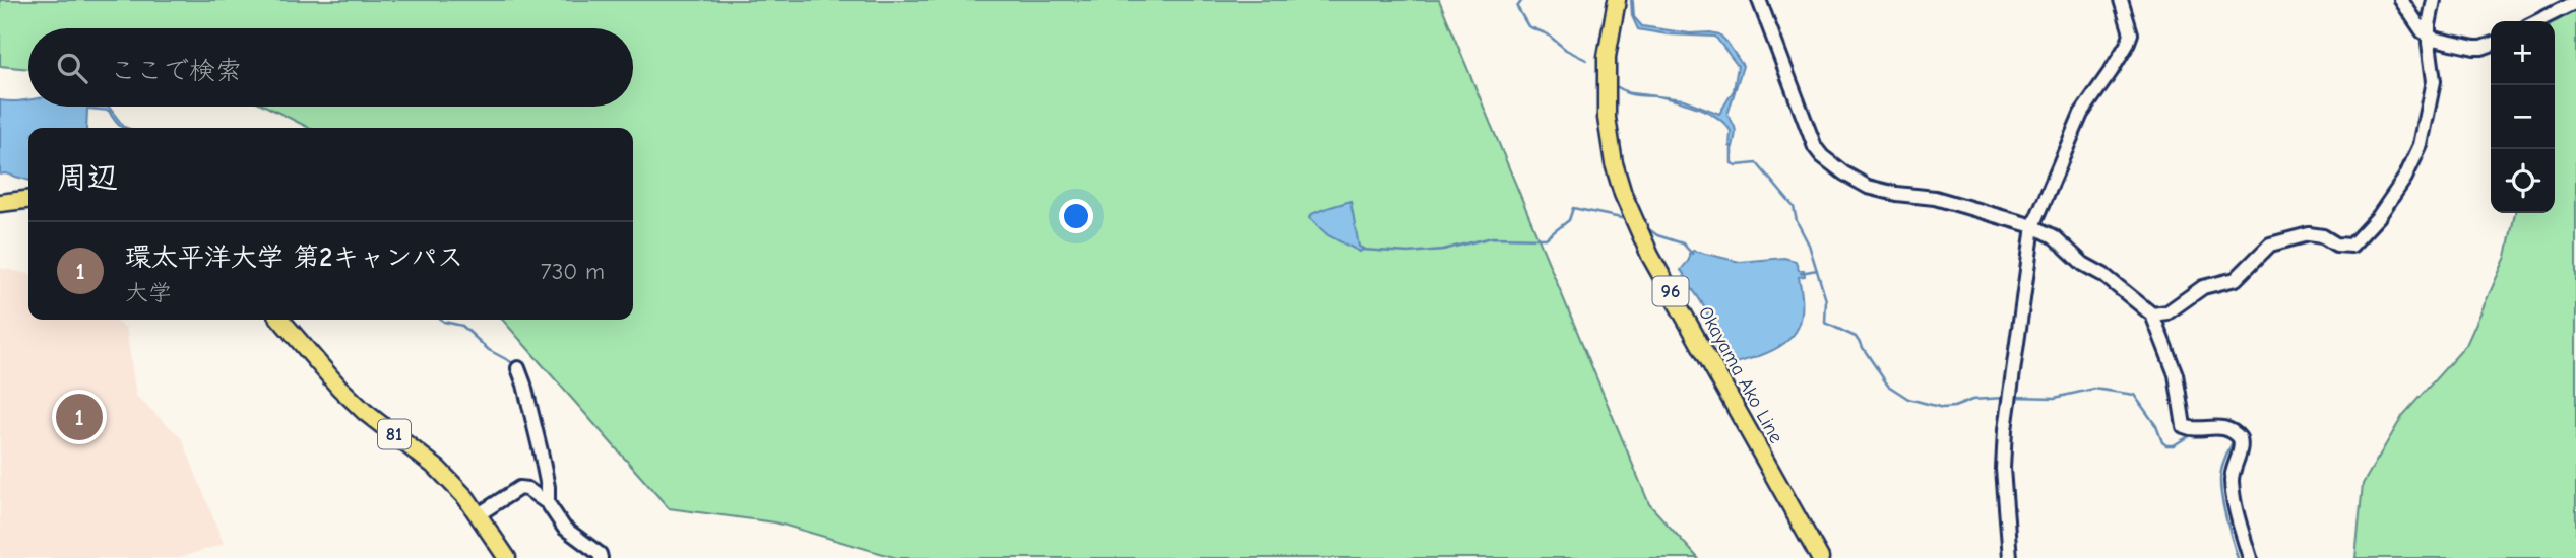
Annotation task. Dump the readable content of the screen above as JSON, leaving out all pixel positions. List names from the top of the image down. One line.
{"streets":{"main road":["96","Okayama Ako Line","81"]},"page":{"map_buttons":["+","−"],"search":"ここで検索","heading":"周辺","list":[{"mark":"1","name":"環太平洋大学 第2キャンパス","note":"大学","value":"730 m"}],"pins":"1"}}
